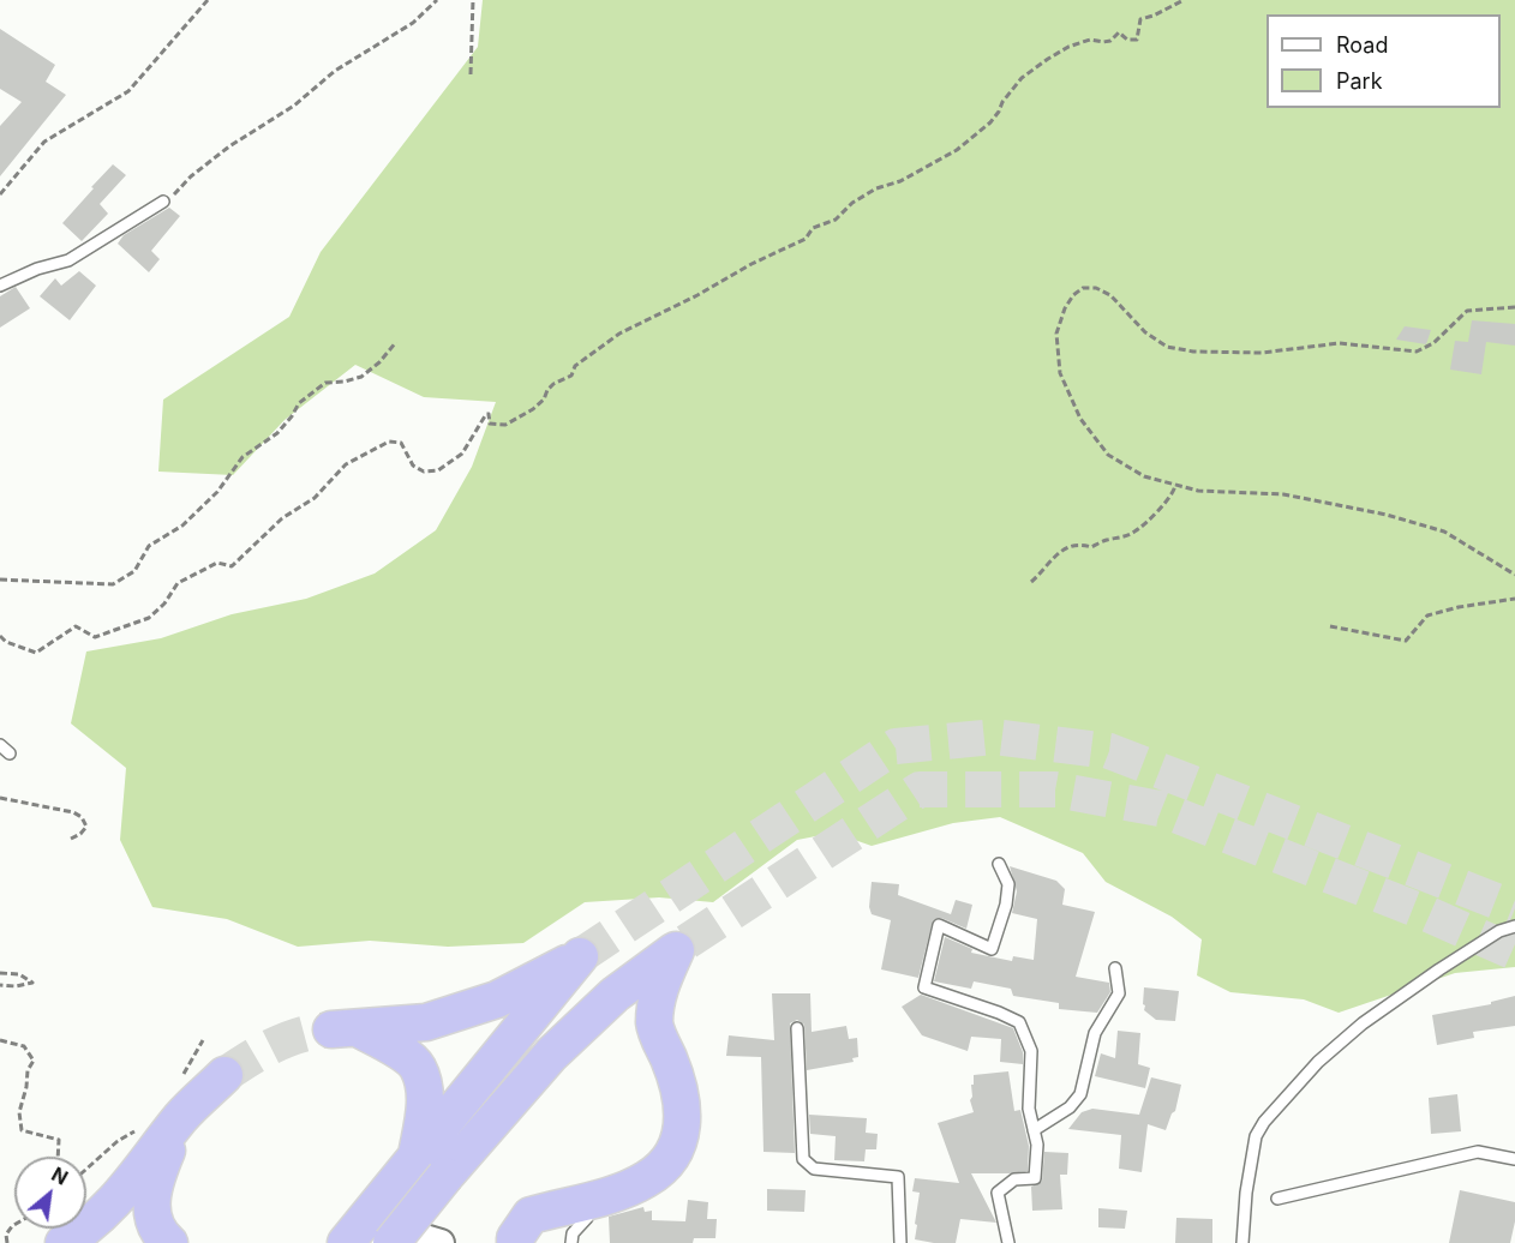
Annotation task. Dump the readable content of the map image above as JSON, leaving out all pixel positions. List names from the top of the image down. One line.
{"legend":["Road","Park"],"north":"top right"}
